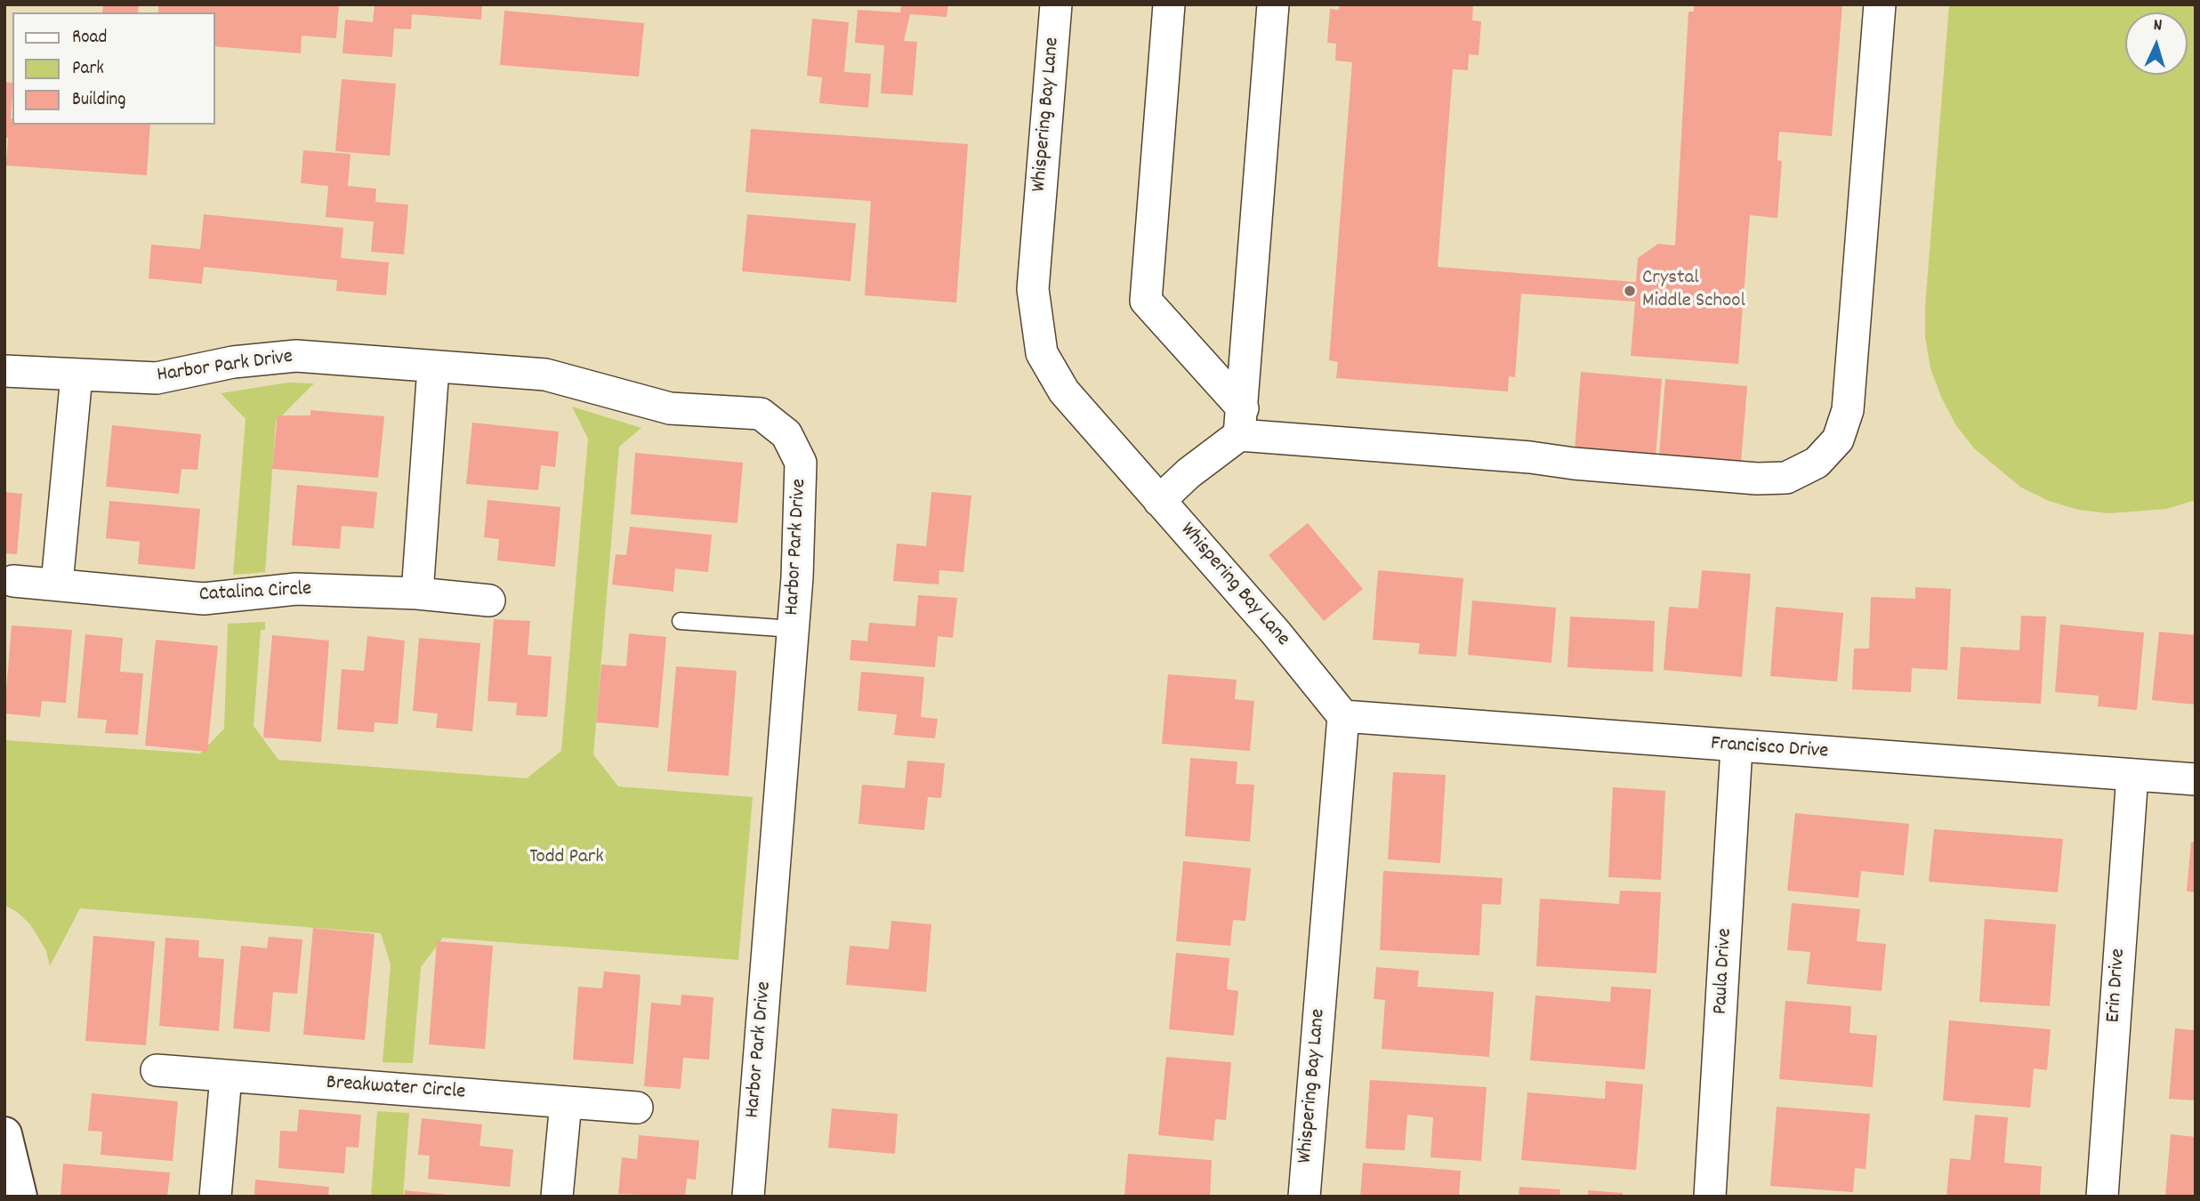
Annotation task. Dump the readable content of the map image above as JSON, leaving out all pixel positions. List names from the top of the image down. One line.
{"streets":{"street":["Whispering Bay Lane","Harbor Park Drive","Catalina Circle","Francisco Drive","Paula Drive","Erin Drive","Breakwater Circle"]},"crossings":[["Whispering Bay Lane","Francisco Drive"],["Francisco Drive","Paula Drive"],["Francisco Drive","Erin Drive"]],"parks":["Todd Park"],"places":["Crystal Middle School"],"legend":["Road","Park","Building"],"north":"top"}
